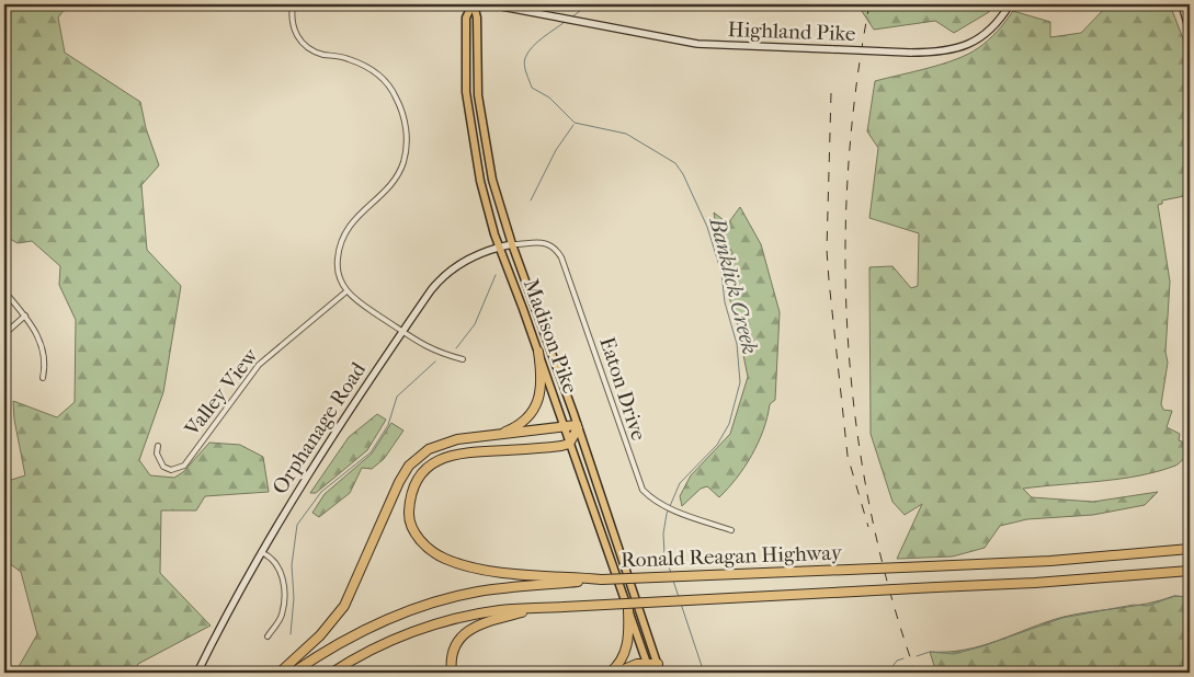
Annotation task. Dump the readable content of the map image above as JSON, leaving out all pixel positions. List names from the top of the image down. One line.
{"streets":{"highway":["Ronald Reagan Highway"],"main road":["Madison Pike"],"street":["Highland Pike","Eaton Drive","Valley View","Orphanage Road"]},"crossings":[["Madison Pike","Eaton Drive"],["Madison Pike","Orphanage Road"],["Eaton Drive","Orphanage Road"]],"water":["Banklick Creek"]}
